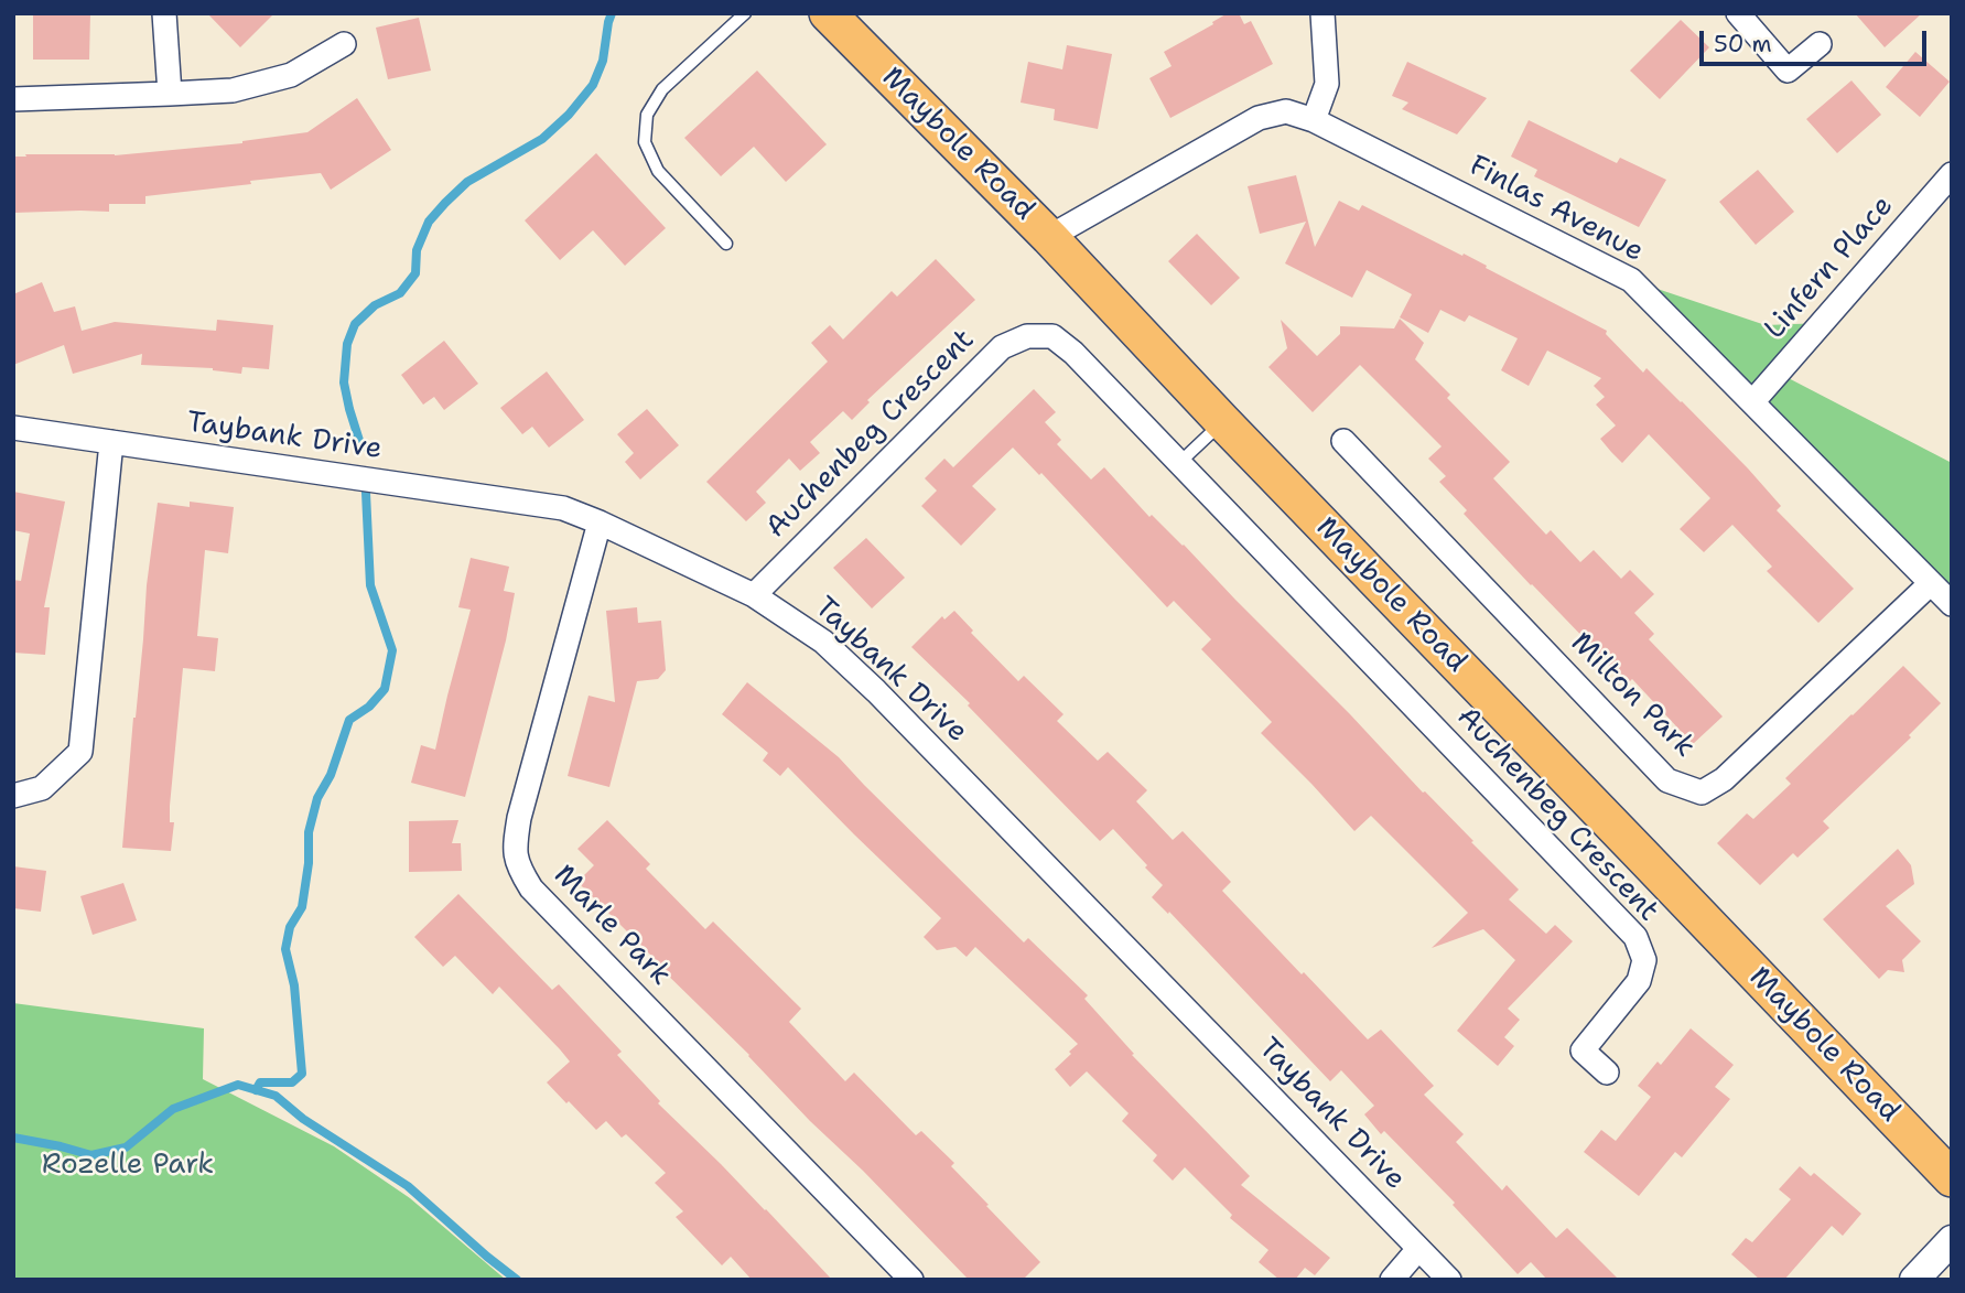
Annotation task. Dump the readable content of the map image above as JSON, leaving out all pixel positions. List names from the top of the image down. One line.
{"streets":{"main road":["Maybole Road"],"street":["Finlas Avenue","Linfern Place","Auchenbeg Crescent","Taybank Drive","Milton Park","Marle Park"]},"crossings":[["Maybole Road","Finlas Avenue"],["Finlas Avenue","Linfern Place"],["Finlas Avenue","Milton Park"],["Auchenbeg Crescent","Taybank Drive"],["Taybank Drive","Marle Park"]],"parks":["Rozelle Park"],"scale_bar":"50 m"}
